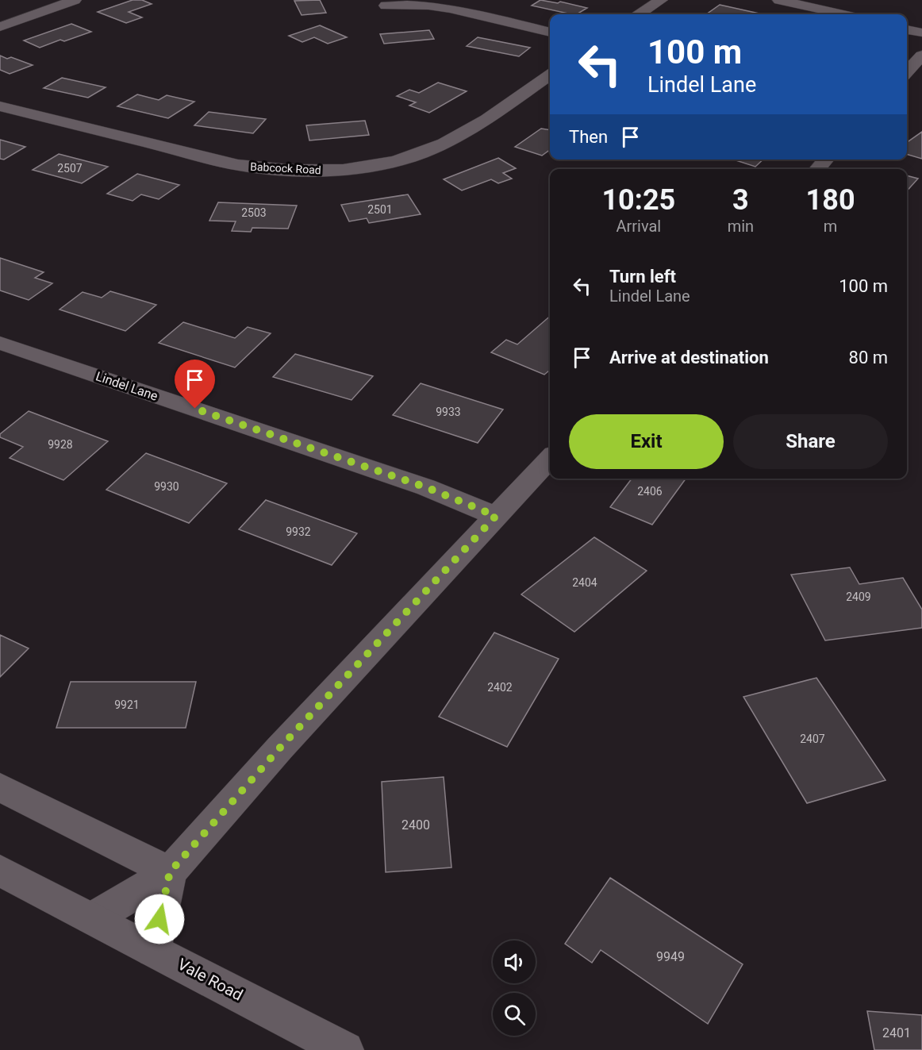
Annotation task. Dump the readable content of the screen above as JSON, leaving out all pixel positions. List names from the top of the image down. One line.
{"streets":{"street":["Babcock Road","Lindel Lane","Vale Road"]},"house_numbers":["2507","2501","2503","9933","9928","9930","2406","9932","2404","2409","2402","9921","2407","2400","9949","2401"],"page":{"turn":["100 m","Lindel Lane"],"then":"Then","eta":["10:25","Arrival","3","min","180","m"],"list":[{"name":"Turn left","note":"Lindel Lane","value":"100 m"},{"name":"Arrive at destination","value":"80 m"}],"buttons":["Exit","Share"]}}
